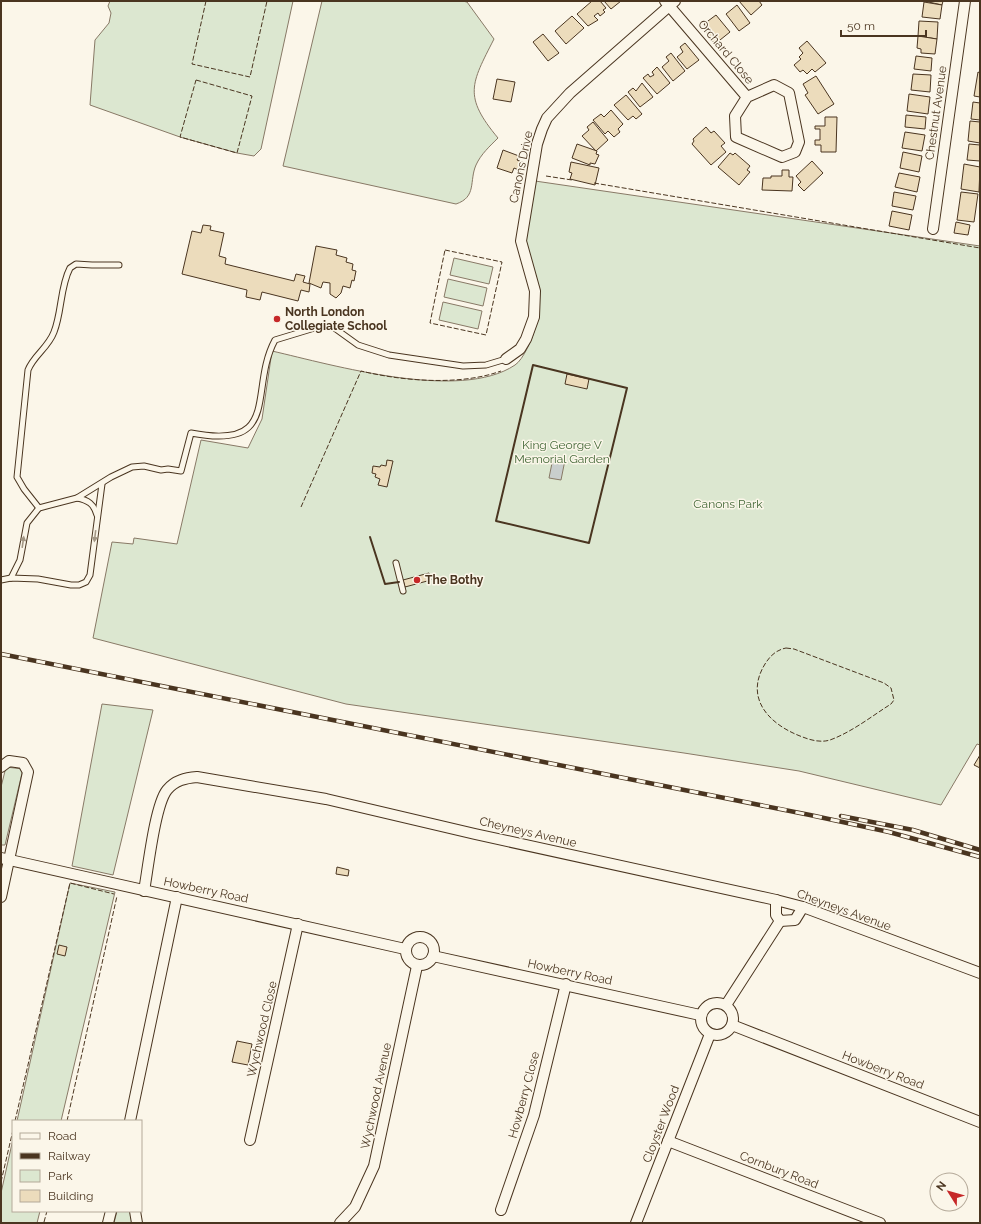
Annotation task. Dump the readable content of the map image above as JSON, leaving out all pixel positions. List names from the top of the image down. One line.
{"streets":{"street":["Orchard Close","Chestnut Avenue","Canons Drive","Cheyneys Avenue","Howberry Road","Wychwood Close","Howberry Close","Wychwood Avenue","Cloyster Wood","Cornbury Road"]},"crossings":[["Orchard Close","Canons Drive"],["Cheyneys Avenue","Howberry Road"],["Howberry Road","Wychwood Close"],["Howberry Road","Howberry Close"],["Howberry Road","Wychwood Avenue"],["Howberry Road","Cloyster Wood"],["Cloyster Wood","Cornbury Road"]],"parks":["King George V Memorial Garden","Canons Park"],"places":["North London Collegiate School","The Bothy"],"legend":["Road","Railway","Park","Building"],"scale_bar":"50 m","north":"top left"}
